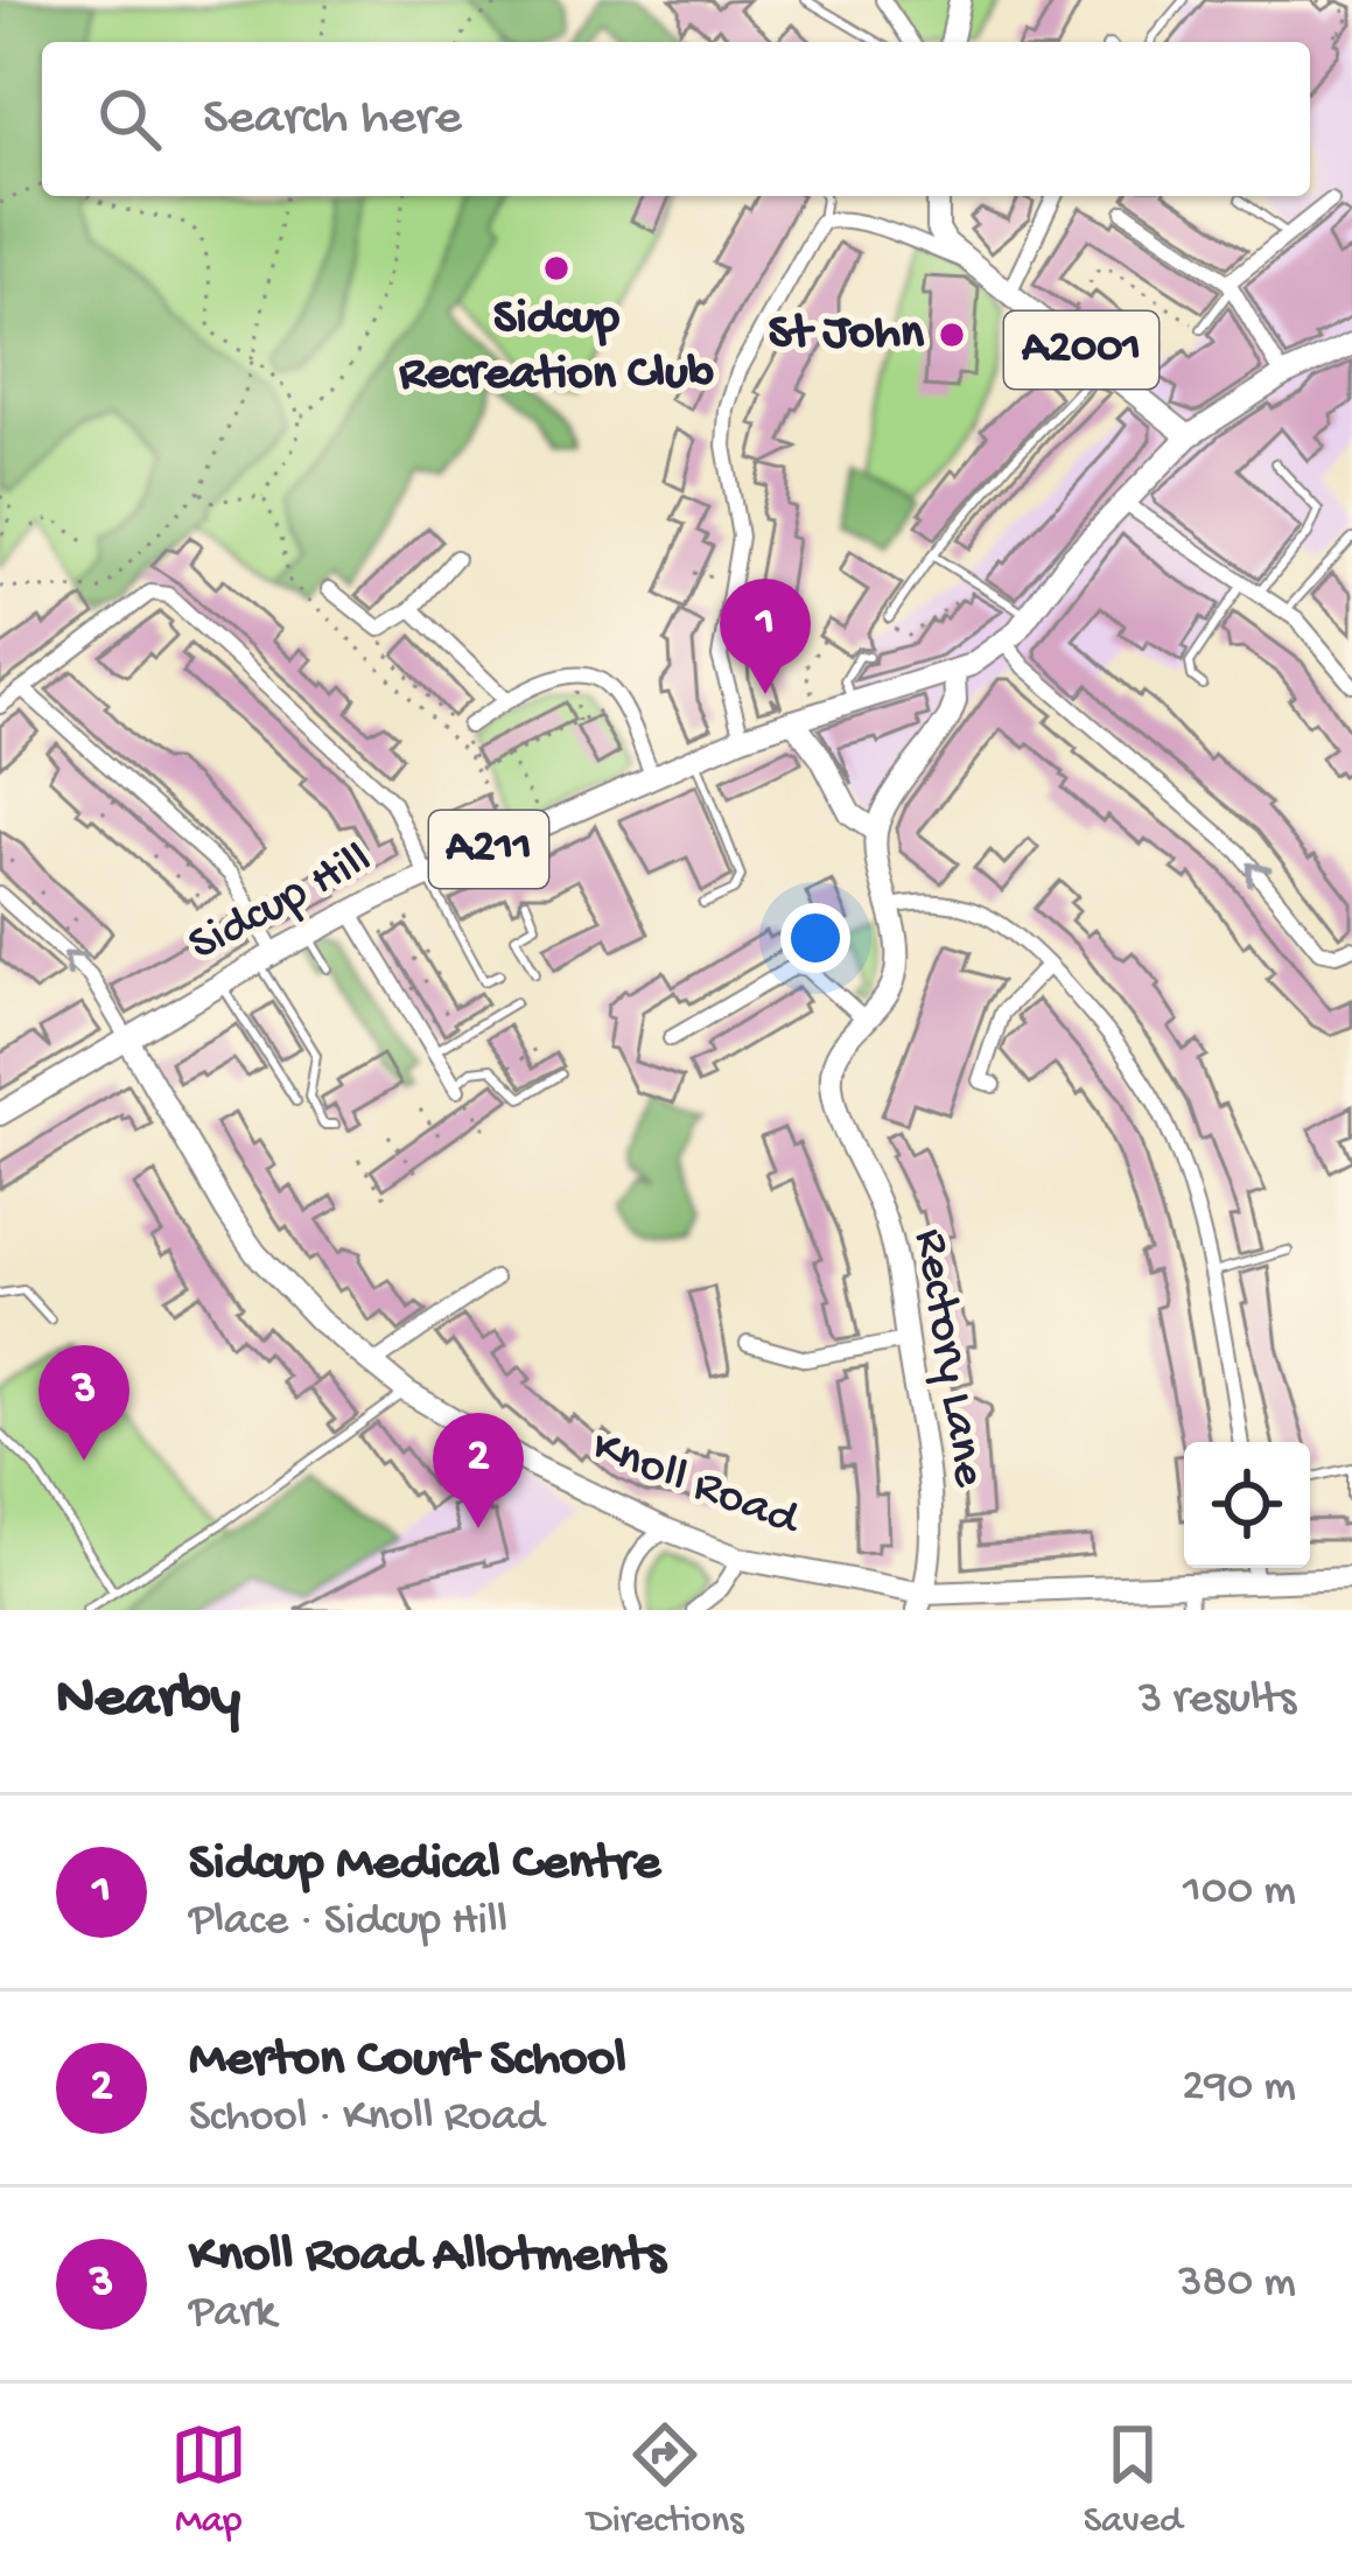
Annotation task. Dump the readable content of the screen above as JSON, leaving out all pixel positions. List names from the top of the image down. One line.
{"streets":{"street":["A2001","A211","Sidcup Hill","Rectory Lane","Knoll Road"]},"crossings":[["A2001","A211"],["A211","Sidcup Hill"],["Sidcup Hill","Knoll Road"],["Rectory Lane","Knoll Road"]],"places":["Sidcup Recreation Club","St John"],"page":{"search":"Search here","pins":["1","3","2"],"heading":["Nearby","3 results"],"list":[{"mark":"1","name":"Sidcup Medical Centre","note":"Place · Sidcup Hill","value":"100 m"},{"mark":"2","name":"Merton Court School","note":"School · Knoll Road","value":"290 m"},{"mark":"3","name":"Knoll Road Allotments","note":"Park","value":"380 m"}],"nav":["Map","Directions","Saved"]}}
